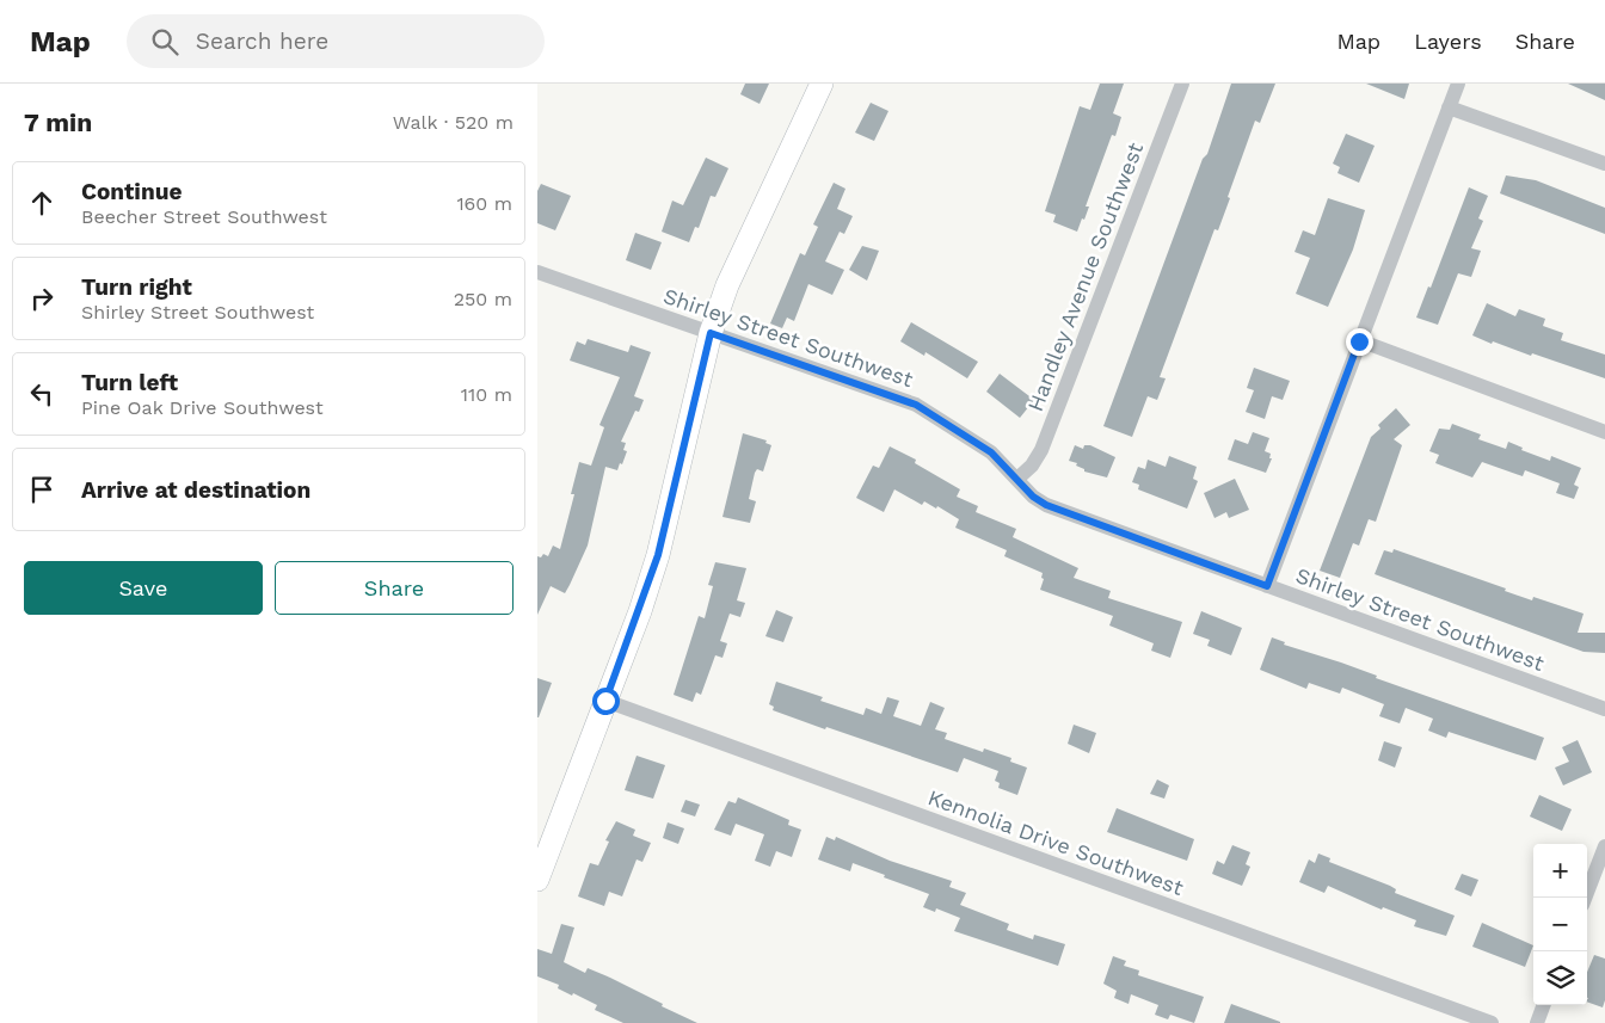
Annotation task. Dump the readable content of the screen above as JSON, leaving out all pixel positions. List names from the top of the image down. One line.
{"streets":{"street":["Handley Avenue Southwest","Shirley Street Southwest","Kennolia Drive Southwest"]},"crossings":[["Handley Avenue Southwest","Shirley Street Southwest"]],"page":{"header":"Map","search":"Search here","nav":["Map","Layers","Share"],"heading":["7 min","Walk · 520 m"],"list":[["Continue","Beecher Street Southwest","160 m"],["Turn right","Shirley Street Southwest","250 m"],["Turn left","Pine Oak Drive Southwest","110 m"],"Arrive at destination"],"buttons":["Save","Share"],"map_buttons":["+","−"]}}
